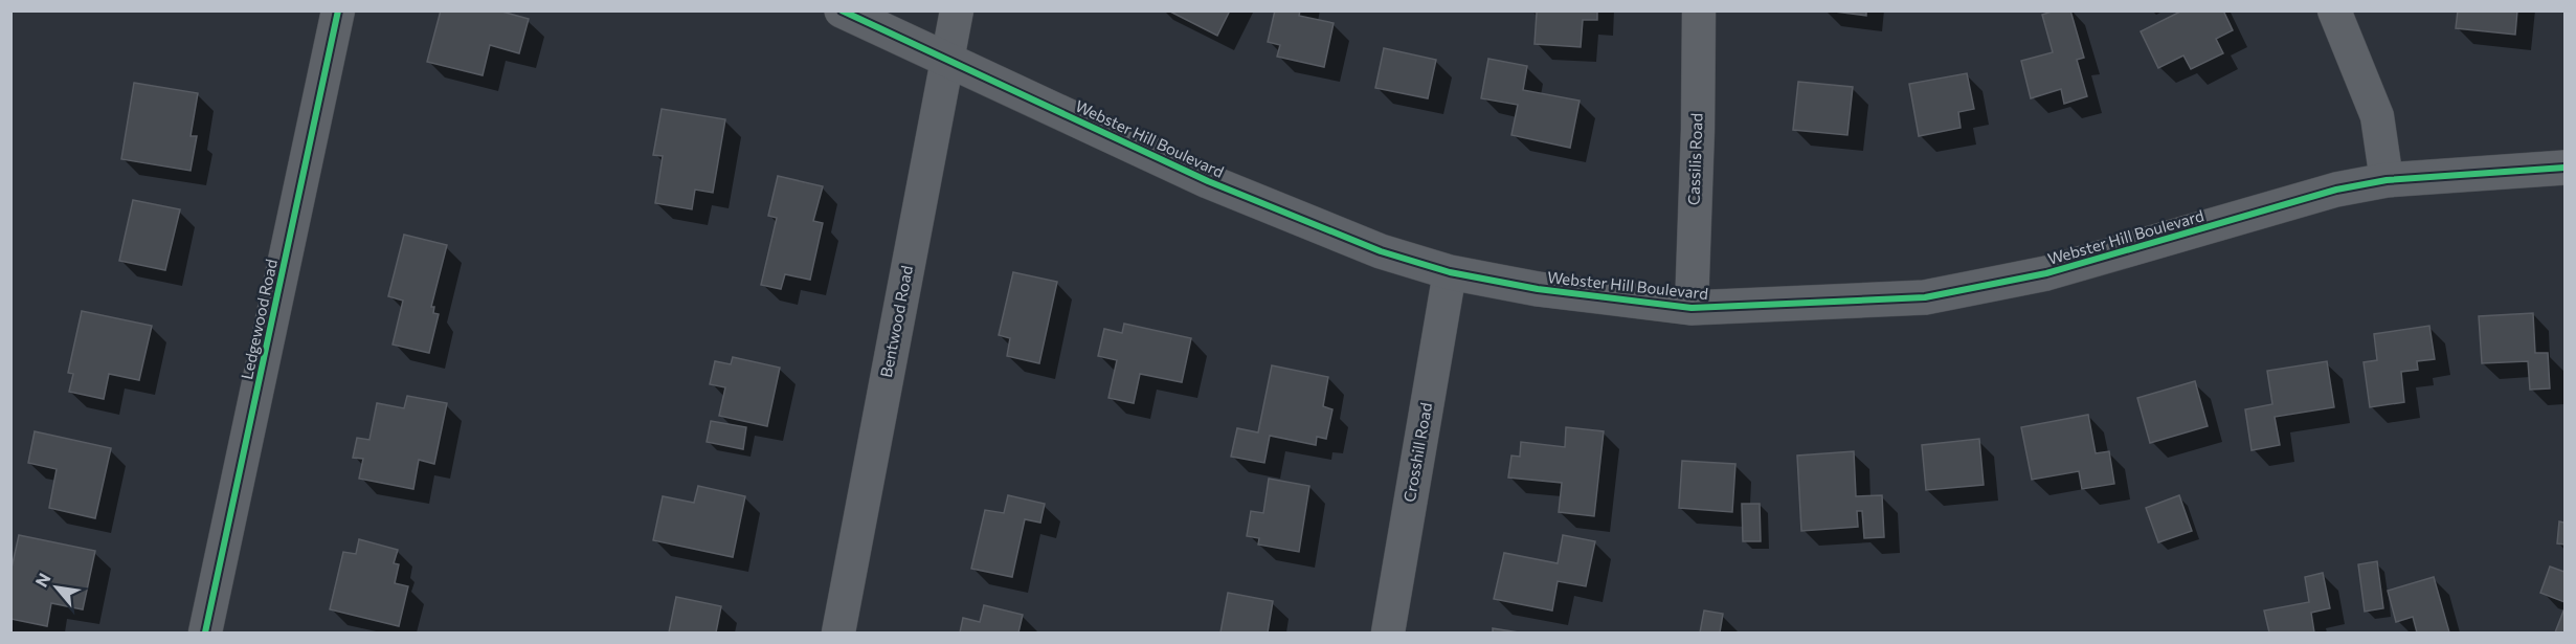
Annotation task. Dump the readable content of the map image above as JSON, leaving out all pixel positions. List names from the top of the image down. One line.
{"streets":{"street":["Webster Hill Boulevard","Cassilis Road","Ledgewood Road","Bentwood Road","Crosshill Road"]},"crossings":[["Webster Hill Boulevard","Cassilis Road"],["Webster Hill Boulevard","Bentwood Road"],["Webster Hill Boulevard","Crosshill Road"]],"north":"top left"}
